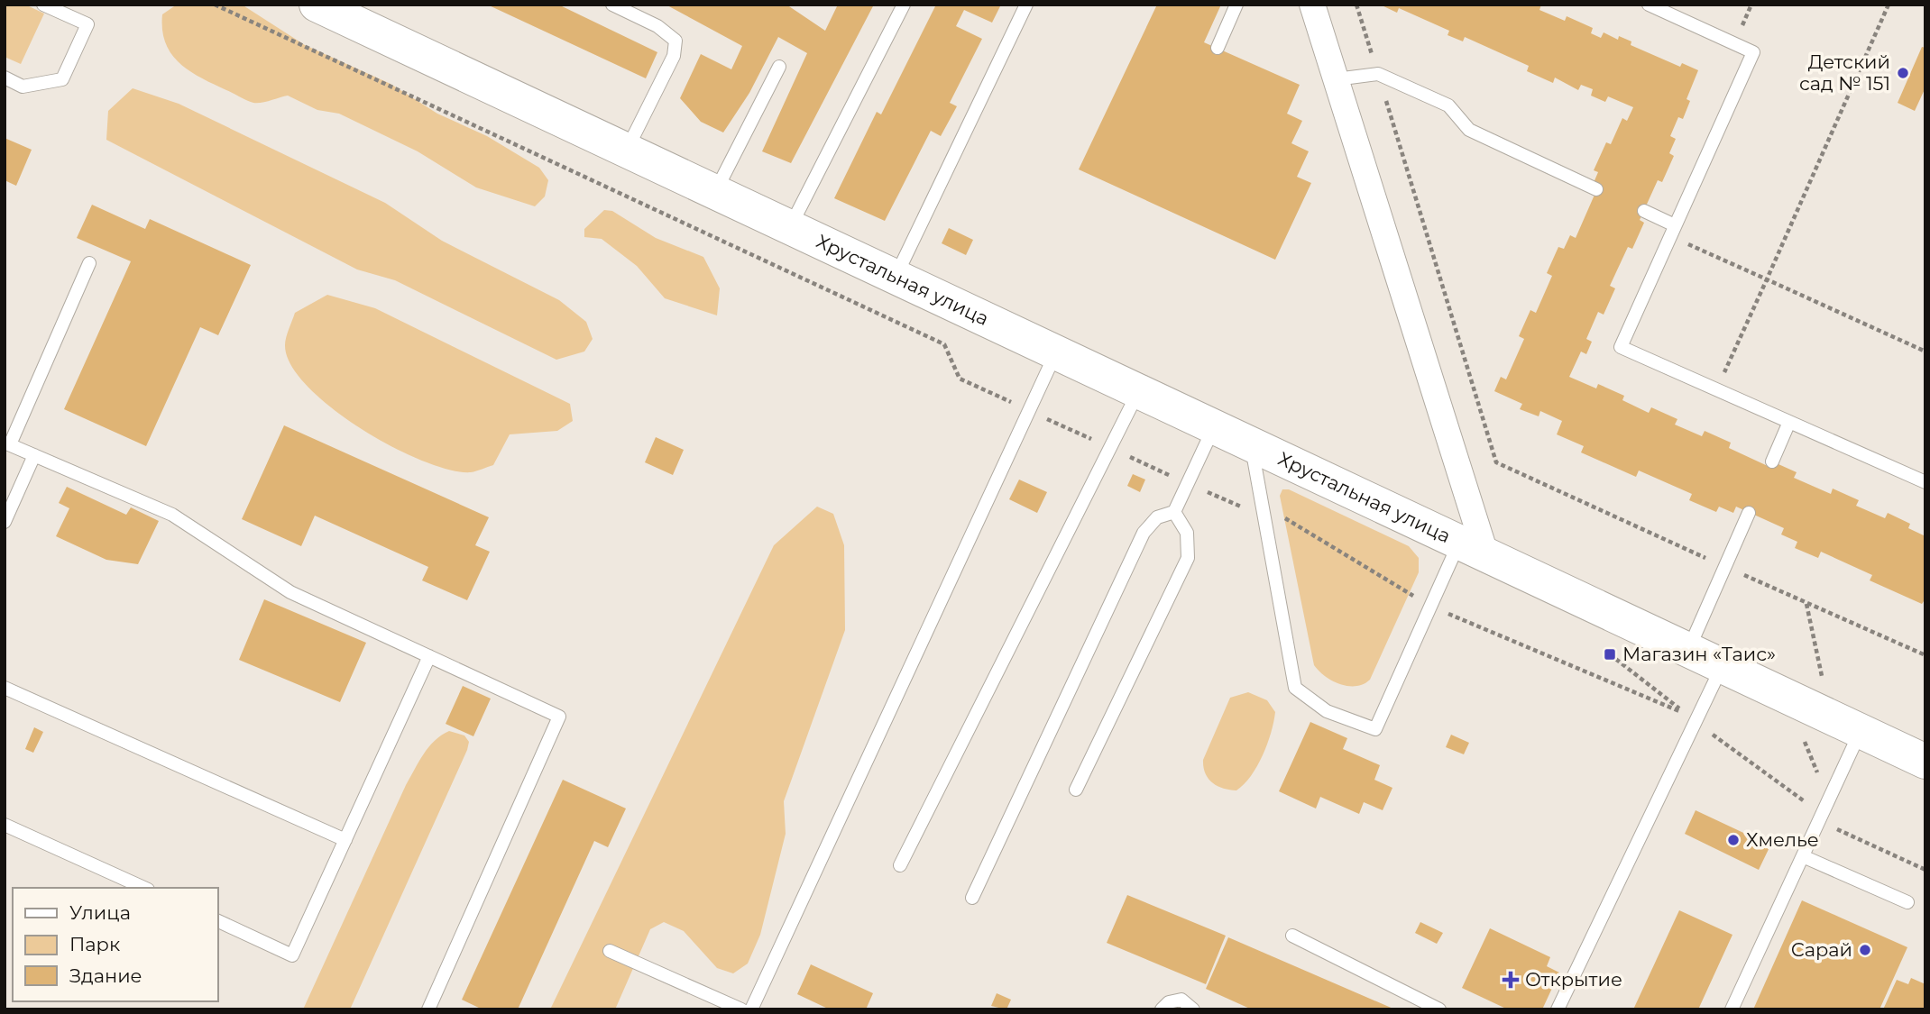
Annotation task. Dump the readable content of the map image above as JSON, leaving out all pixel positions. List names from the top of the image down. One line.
{"streets":{"street":["Хрустальная улица"]},"places":{"other":["Детский сад № 151","Хмелье","Сарай"],"transit":["Магазин «Таис»"],"health":["Открытие"]},"legend":["Улица","Парк","Здание"]}
